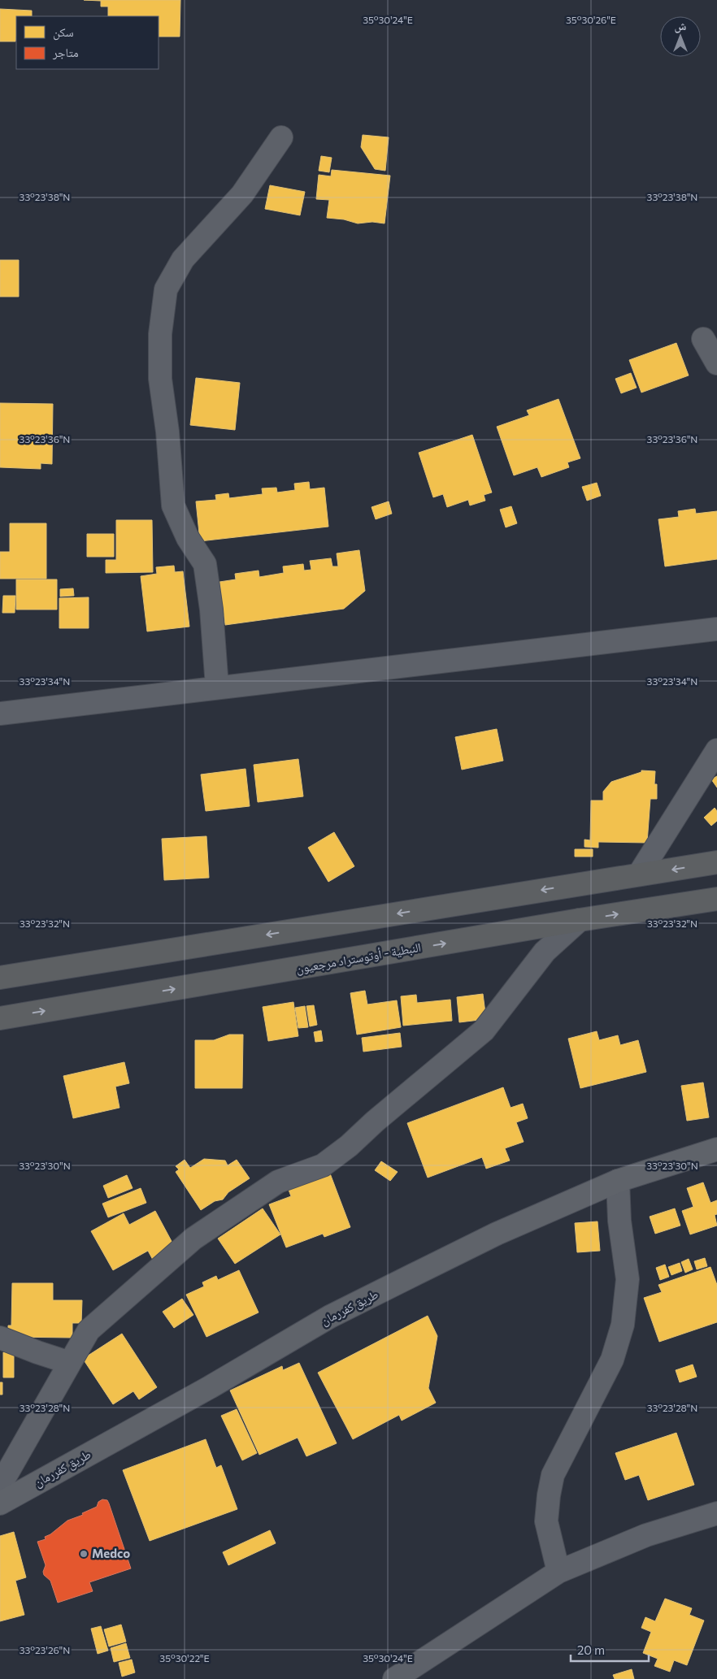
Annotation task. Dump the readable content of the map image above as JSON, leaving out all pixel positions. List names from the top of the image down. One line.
{"streets":{"highway":["النبطية - أوتوستراد مرجعيون"],"main road":["طريق كفررمان"]},"places":["Medco"],"legend":["سكن","متاجر"],"scale_bar":"20 m","north":"top","coordinates":["35°30'24\"E","35°30'26\"E","33°23'38\"N","33°23'36\"N","33°23'34\"N","33°23'32\"N","33°23'30\"N","33°23'28\"N","33°23'26\"N","35°30'22\"E"]}
